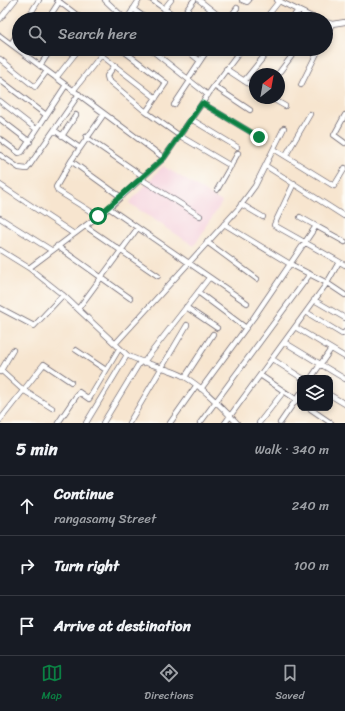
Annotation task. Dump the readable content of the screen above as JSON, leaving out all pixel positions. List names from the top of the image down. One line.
{"north":"top right","page":{"search":"Search here","heading":["5 min","Walk · 340 m"],"list":[["Continue","rangasamy Street","240 m"],["Turn right","100 m"],"Arrive at destination"],"nav":["Map","Directions","Saved"]}}
